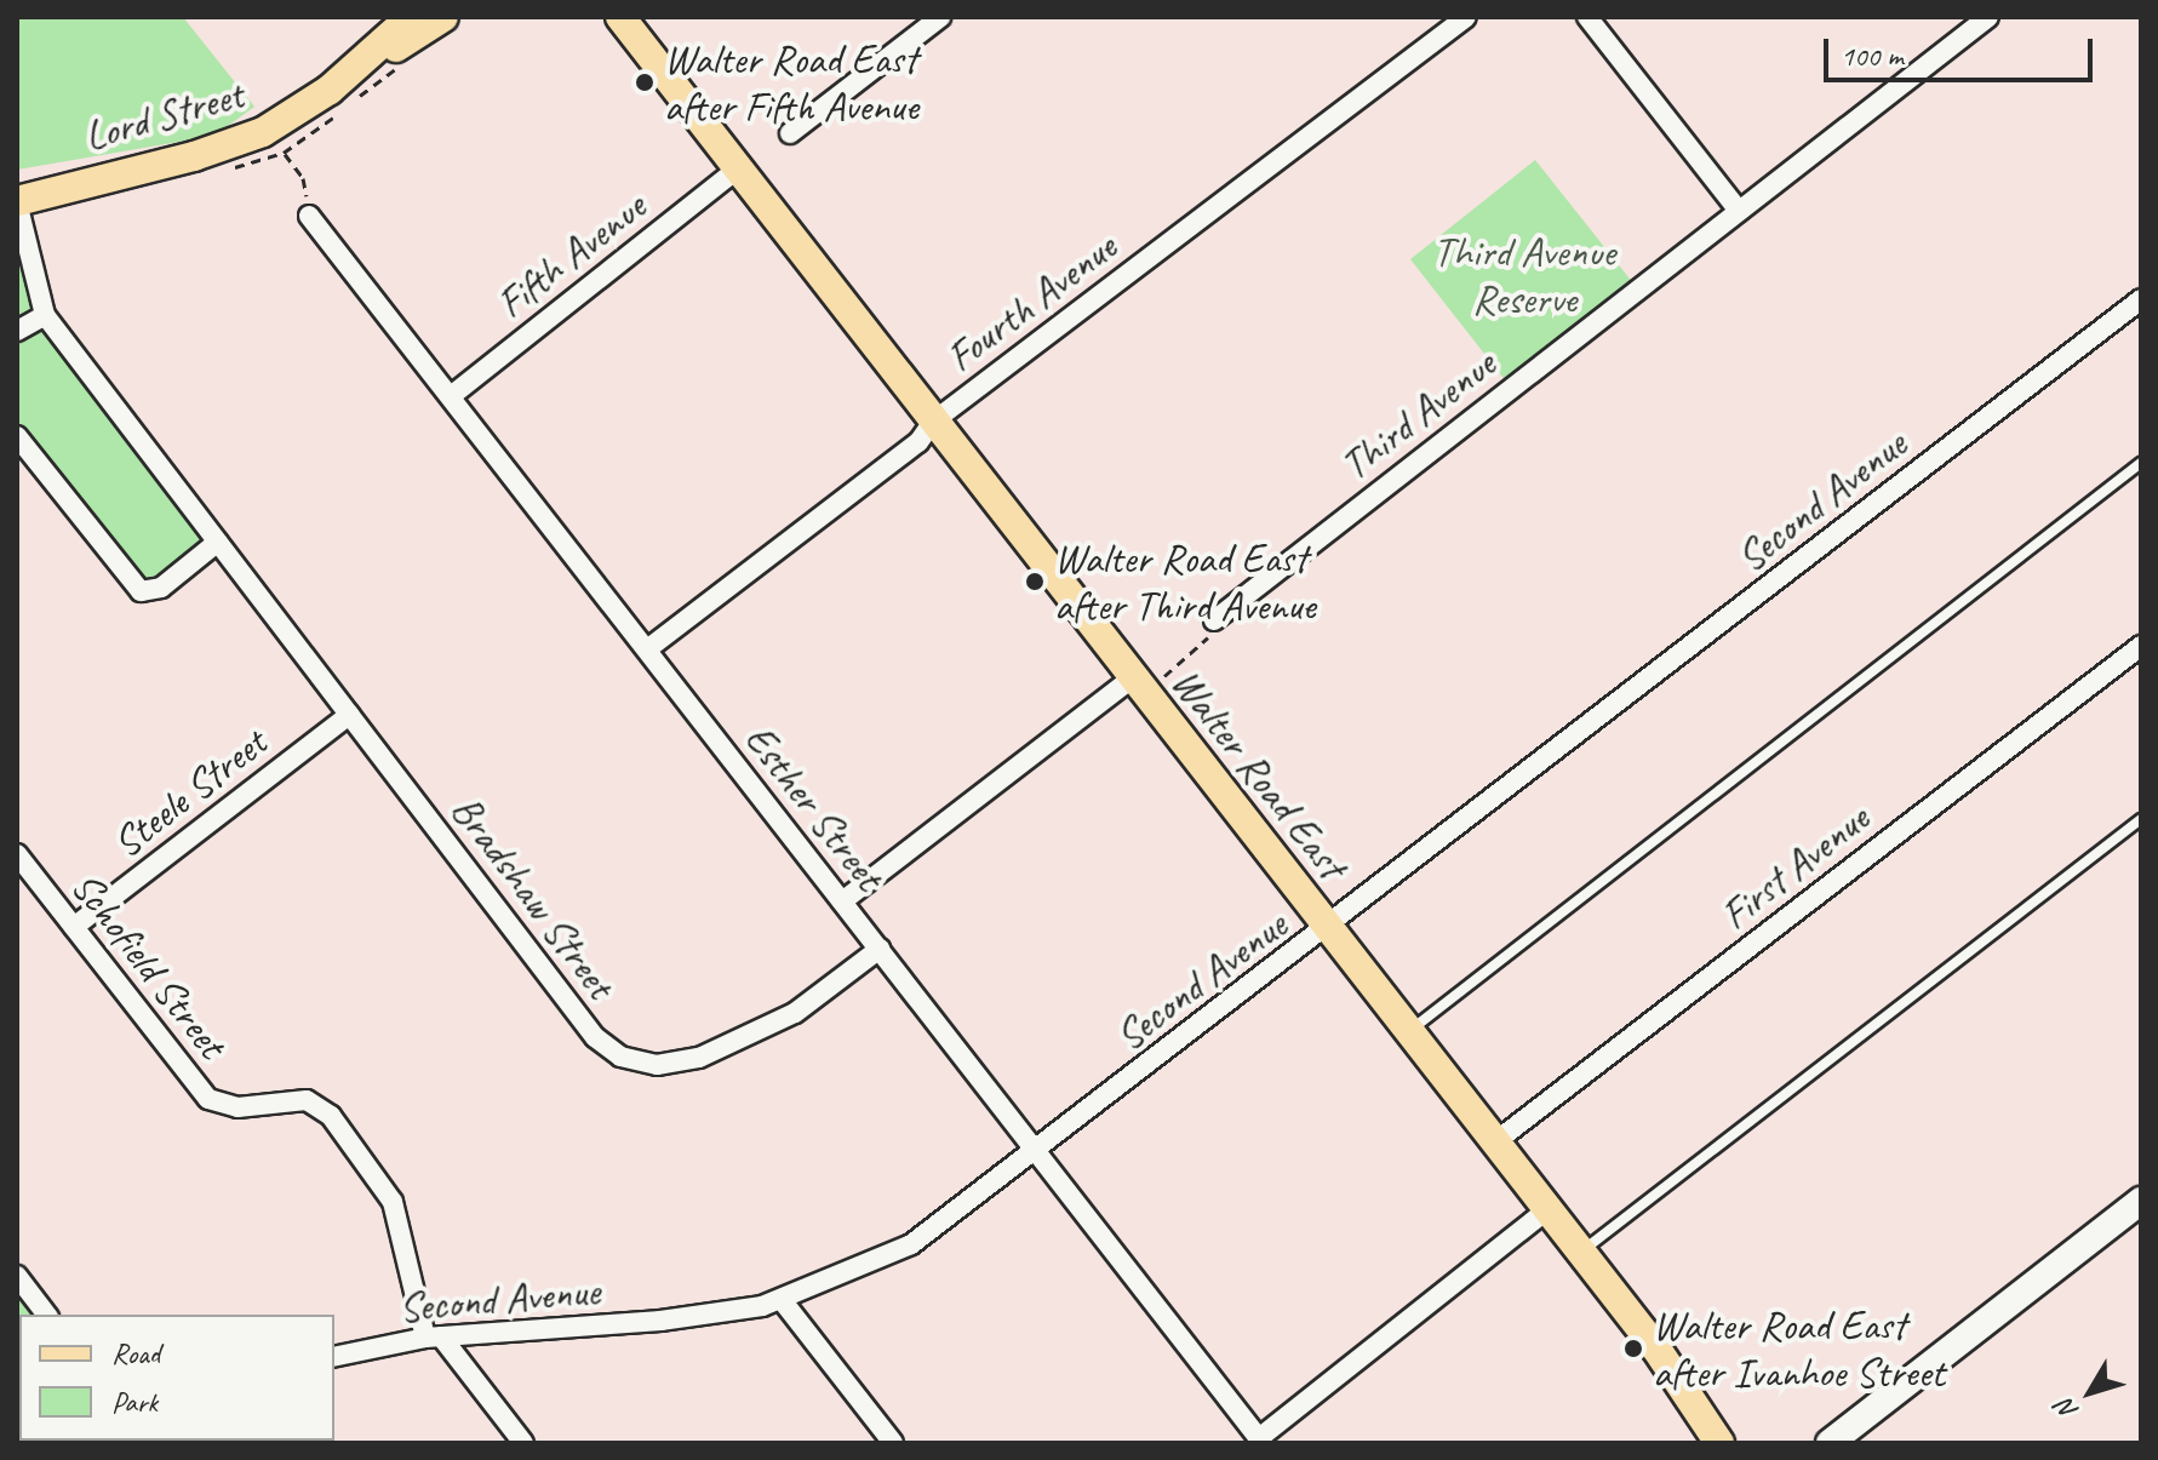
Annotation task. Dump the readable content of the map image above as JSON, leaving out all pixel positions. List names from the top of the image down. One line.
{"streets":{"main road":["Lord Street","Walter Road East"],"street":["Fifth Avenue","Fourth Avenue","Third Avenue","Second Avenue","Steele Street","Esther Street","First Avenue","Bradshaw Street","Schofield Street"]},"crossings":[["Lord Street","Bradshaw Street"],["Fifth Avenue","Walter Road East"],["Fifth Avenue","Esther Street"],["Fourth Avenue","Walter Road East"],["Fourth Avenue","Esther Street"],["Second Avenue","Walter Road East"],["Second Avenue","Esther Street"],["Second Avenue","Schofield Street"],["Walter Road East","First Avenue"],["Steele Street","Bradshaw Street"],["Steele Street","Schofield Street"],["Esther Street","Bradshaw Street"]],"parks":["Third Avenue Reserve"],"places":["Walter Road East after Fifth Avenue","Walter Road East after Third Avenue","Walter Road East after Ivanhoe Street"],"legend":["Road","Park"],"scale_bar":"100 m","north":"bottom left"}
